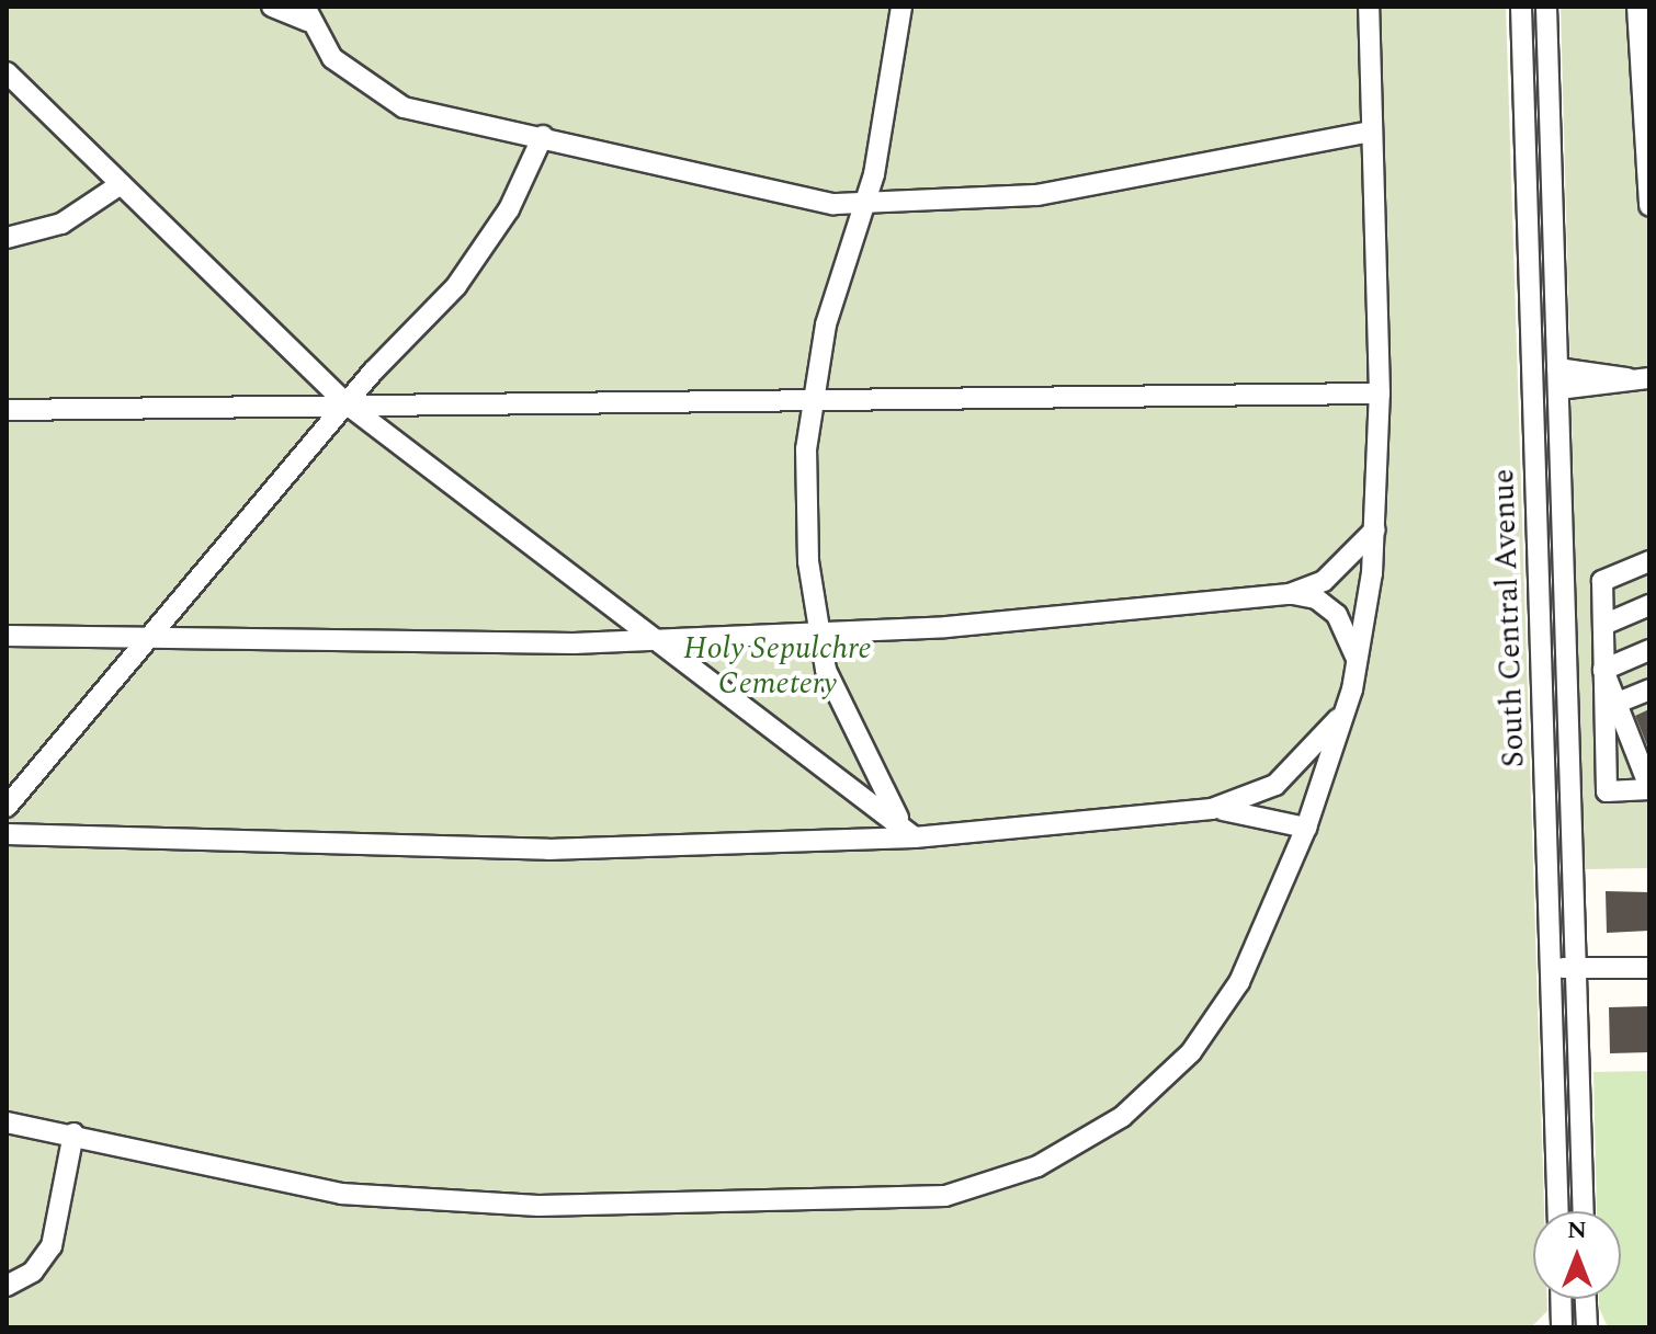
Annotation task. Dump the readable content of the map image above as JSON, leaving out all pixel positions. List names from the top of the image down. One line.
{"streets":{"street":["South Central Avenue"]},"parks":["Holy Sepulchre Cemetery"],"north":"top"}
